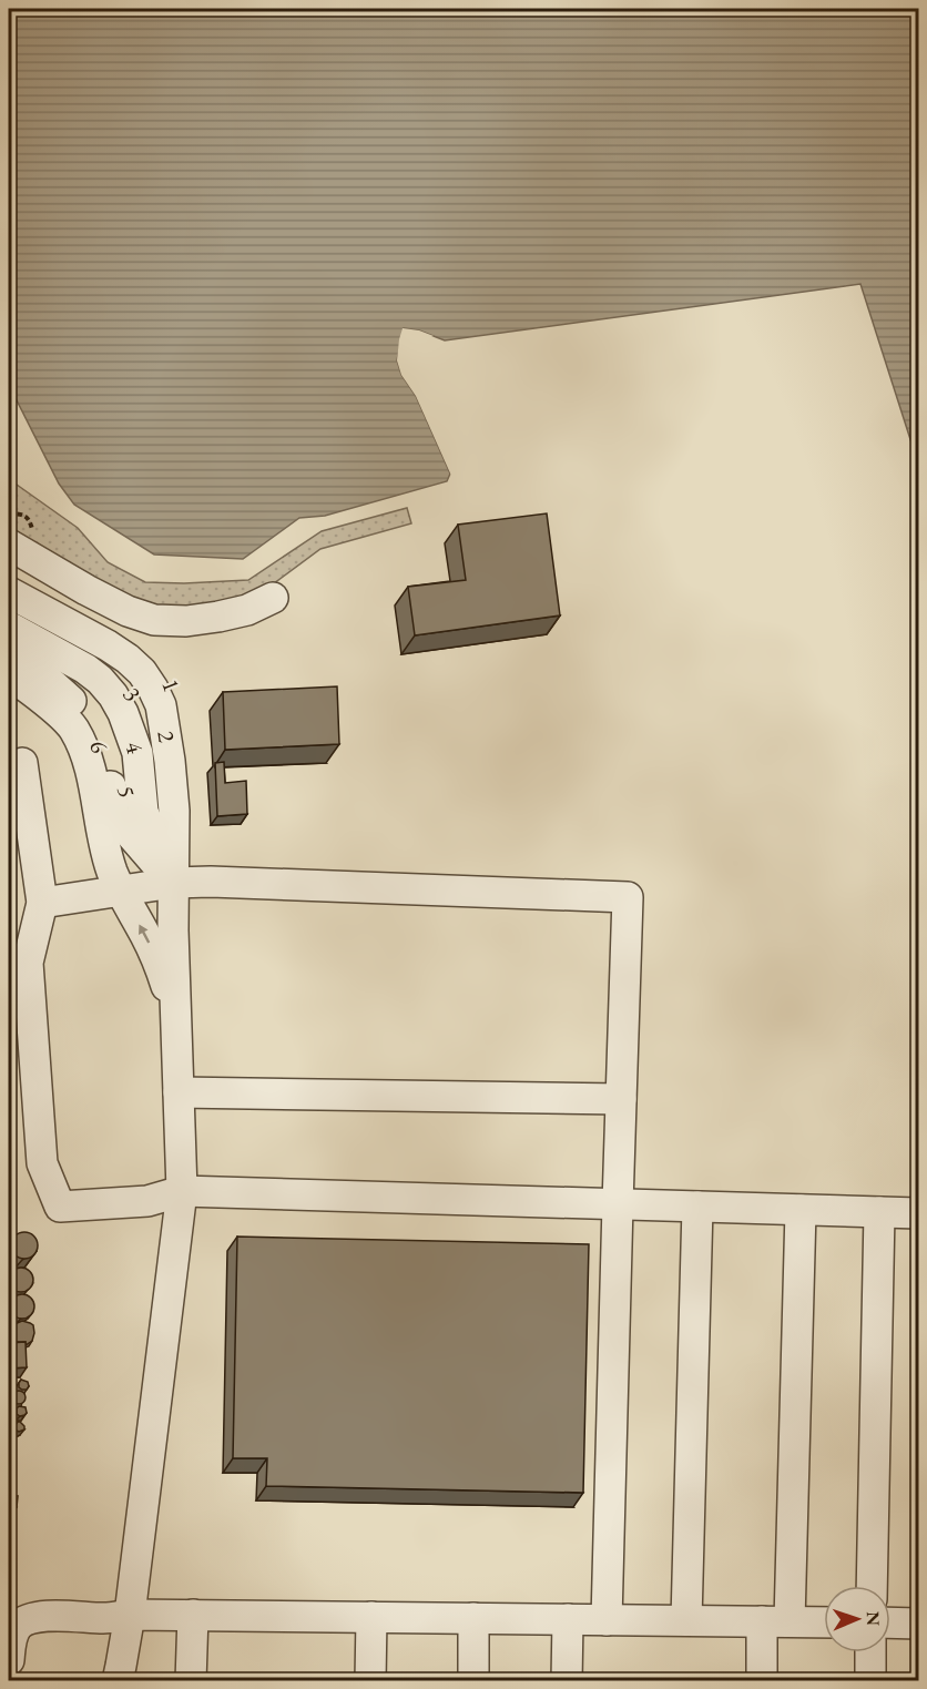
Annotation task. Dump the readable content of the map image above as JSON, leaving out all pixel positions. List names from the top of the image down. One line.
{"streets":{"lane":["1","3","2","4","5"]},"crossings":[["1","3"],["1","2"],["1","4"],["1","5"],["3","2"],["3","4"],["3","5"],["2","4"],["2","5"],["4","5"]],"north":"right"}
